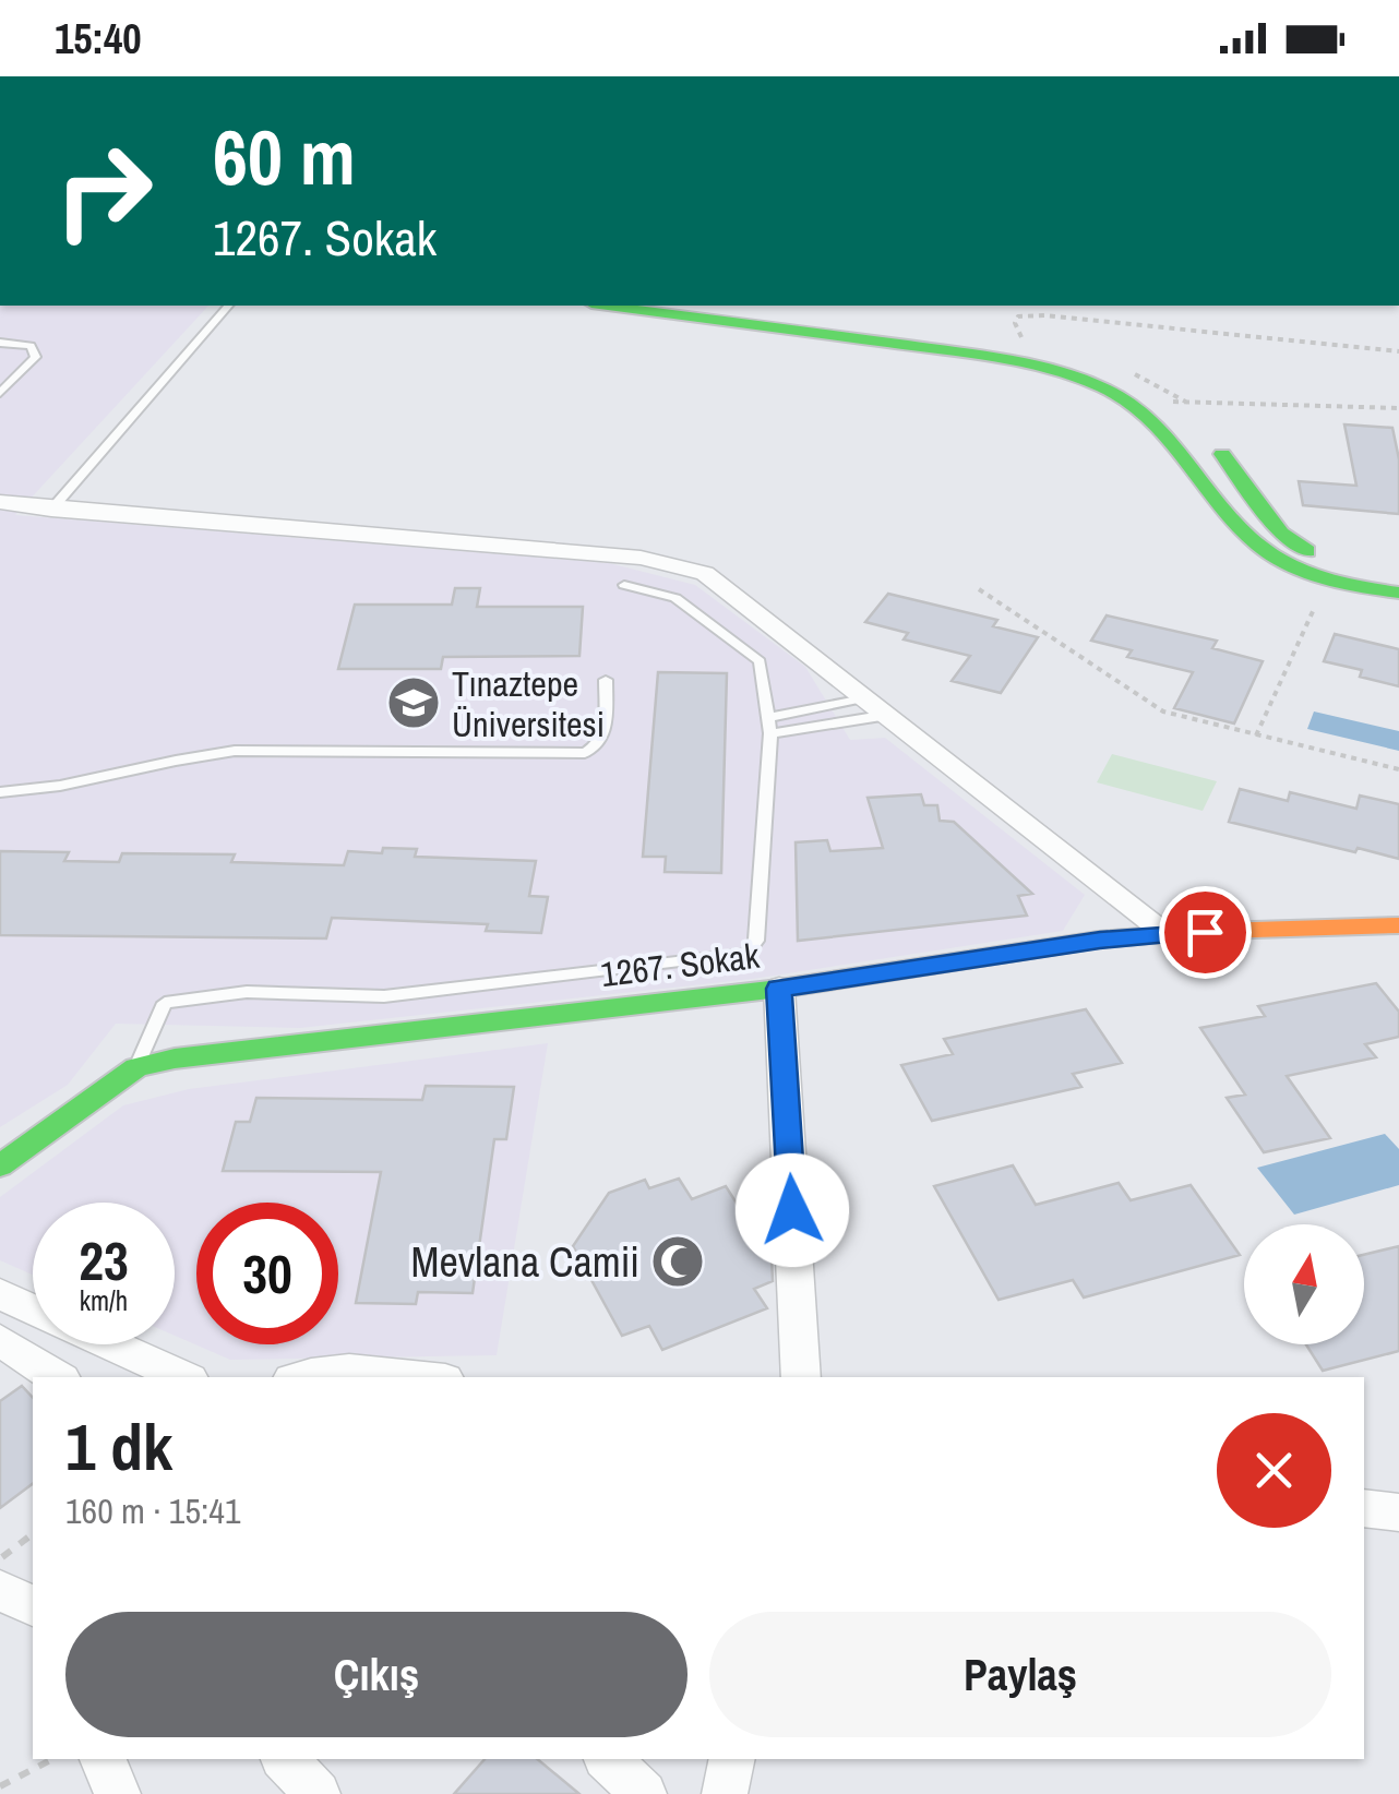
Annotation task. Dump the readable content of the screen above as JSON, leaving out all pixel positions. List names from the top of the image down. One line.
{"streets":{"main road":["1267. Sokak"]},"places":{"school or university":["Tınaztepe Üniversitesi"],"mosque":["Mevlana Camii"]},"north":"top","page":{"status":"15:40","turn":["60 m","1267. Sokak"],"speed":"23 km/h","limit":"30","heading":["1 dk","160 m · 15:41"],"buttons":["Çıkış","Paylaş"]}}
